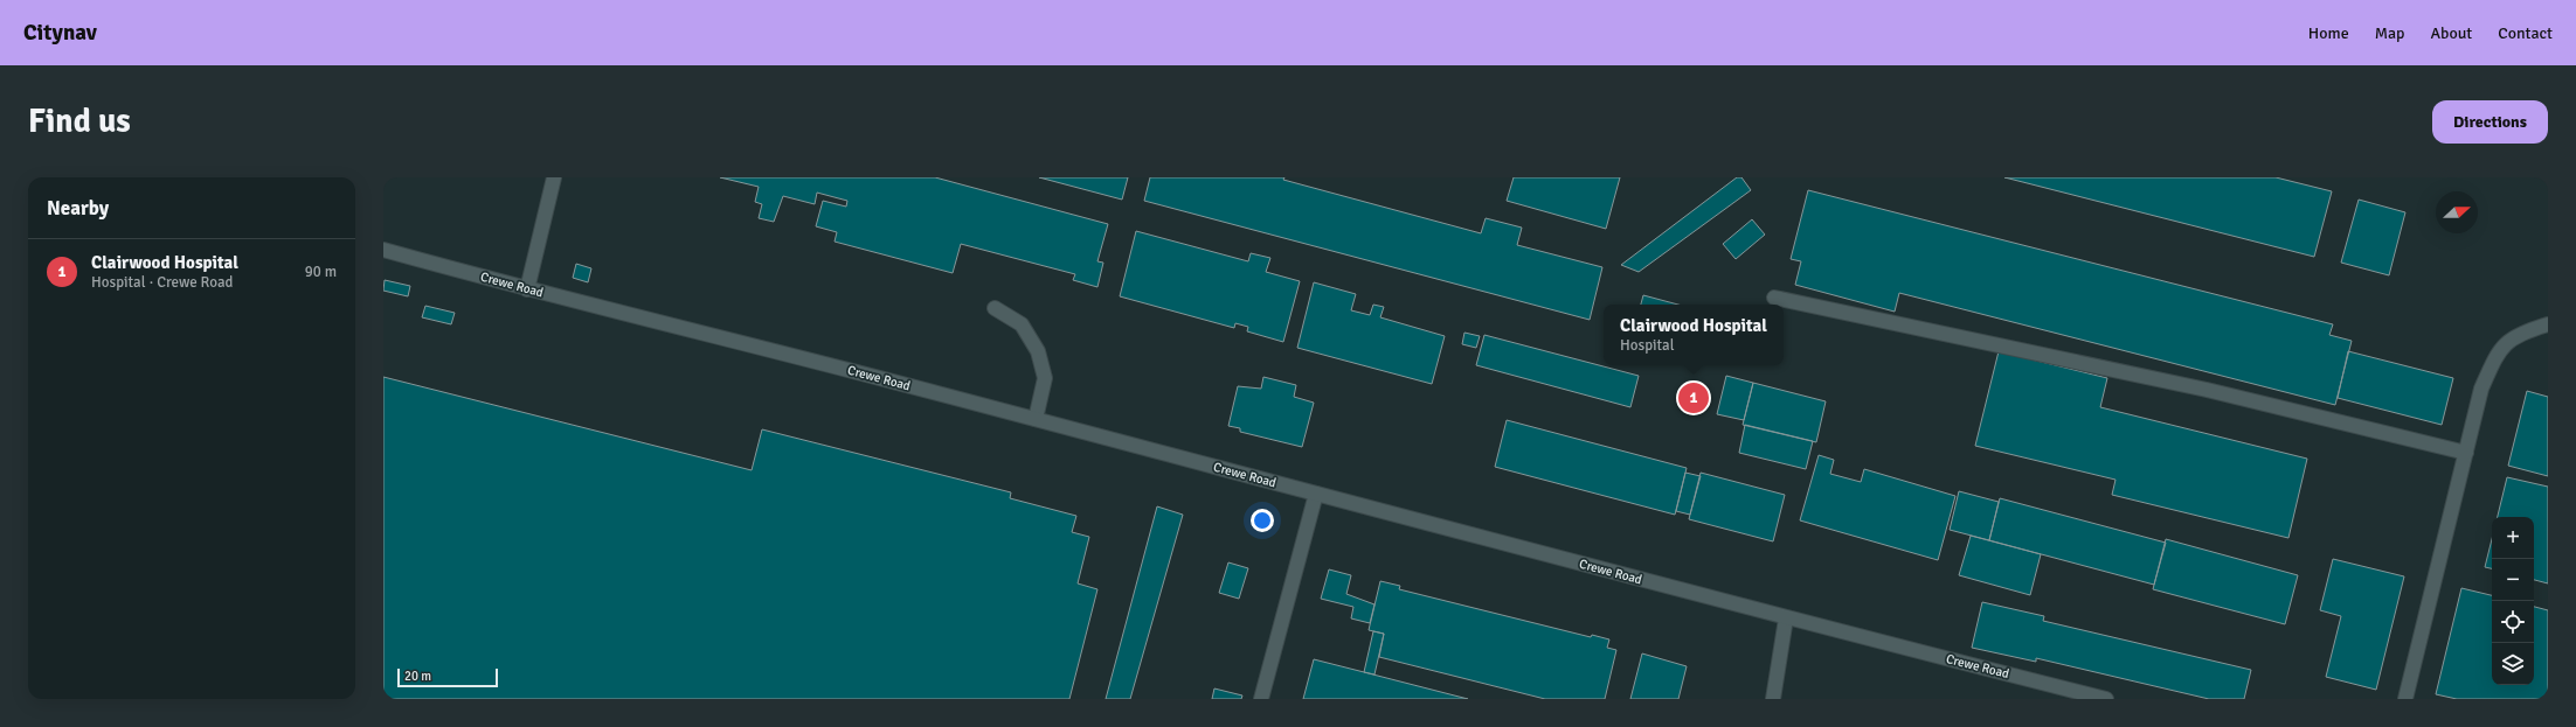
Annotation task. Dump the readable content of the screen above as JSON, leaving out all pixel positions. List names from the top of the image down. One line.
{"streets":{"street":["Crewe Road"]},"scale_bar":"20 m","north":"right","page":{"header":"Citynav","nav":["Home","Map","About","Contact"],"buttons":"Directions","title":"Find us","heading":"Nearby","list":[{"mark":"1","name":"Clairwood Hospital","note":"Hospital · Crewe Road","value":"90 m"}],"popup":["Clairwood Hospital","Hospital"],"pins":"1","map_buttons":["+","−"],"scale":"20 m"}}
